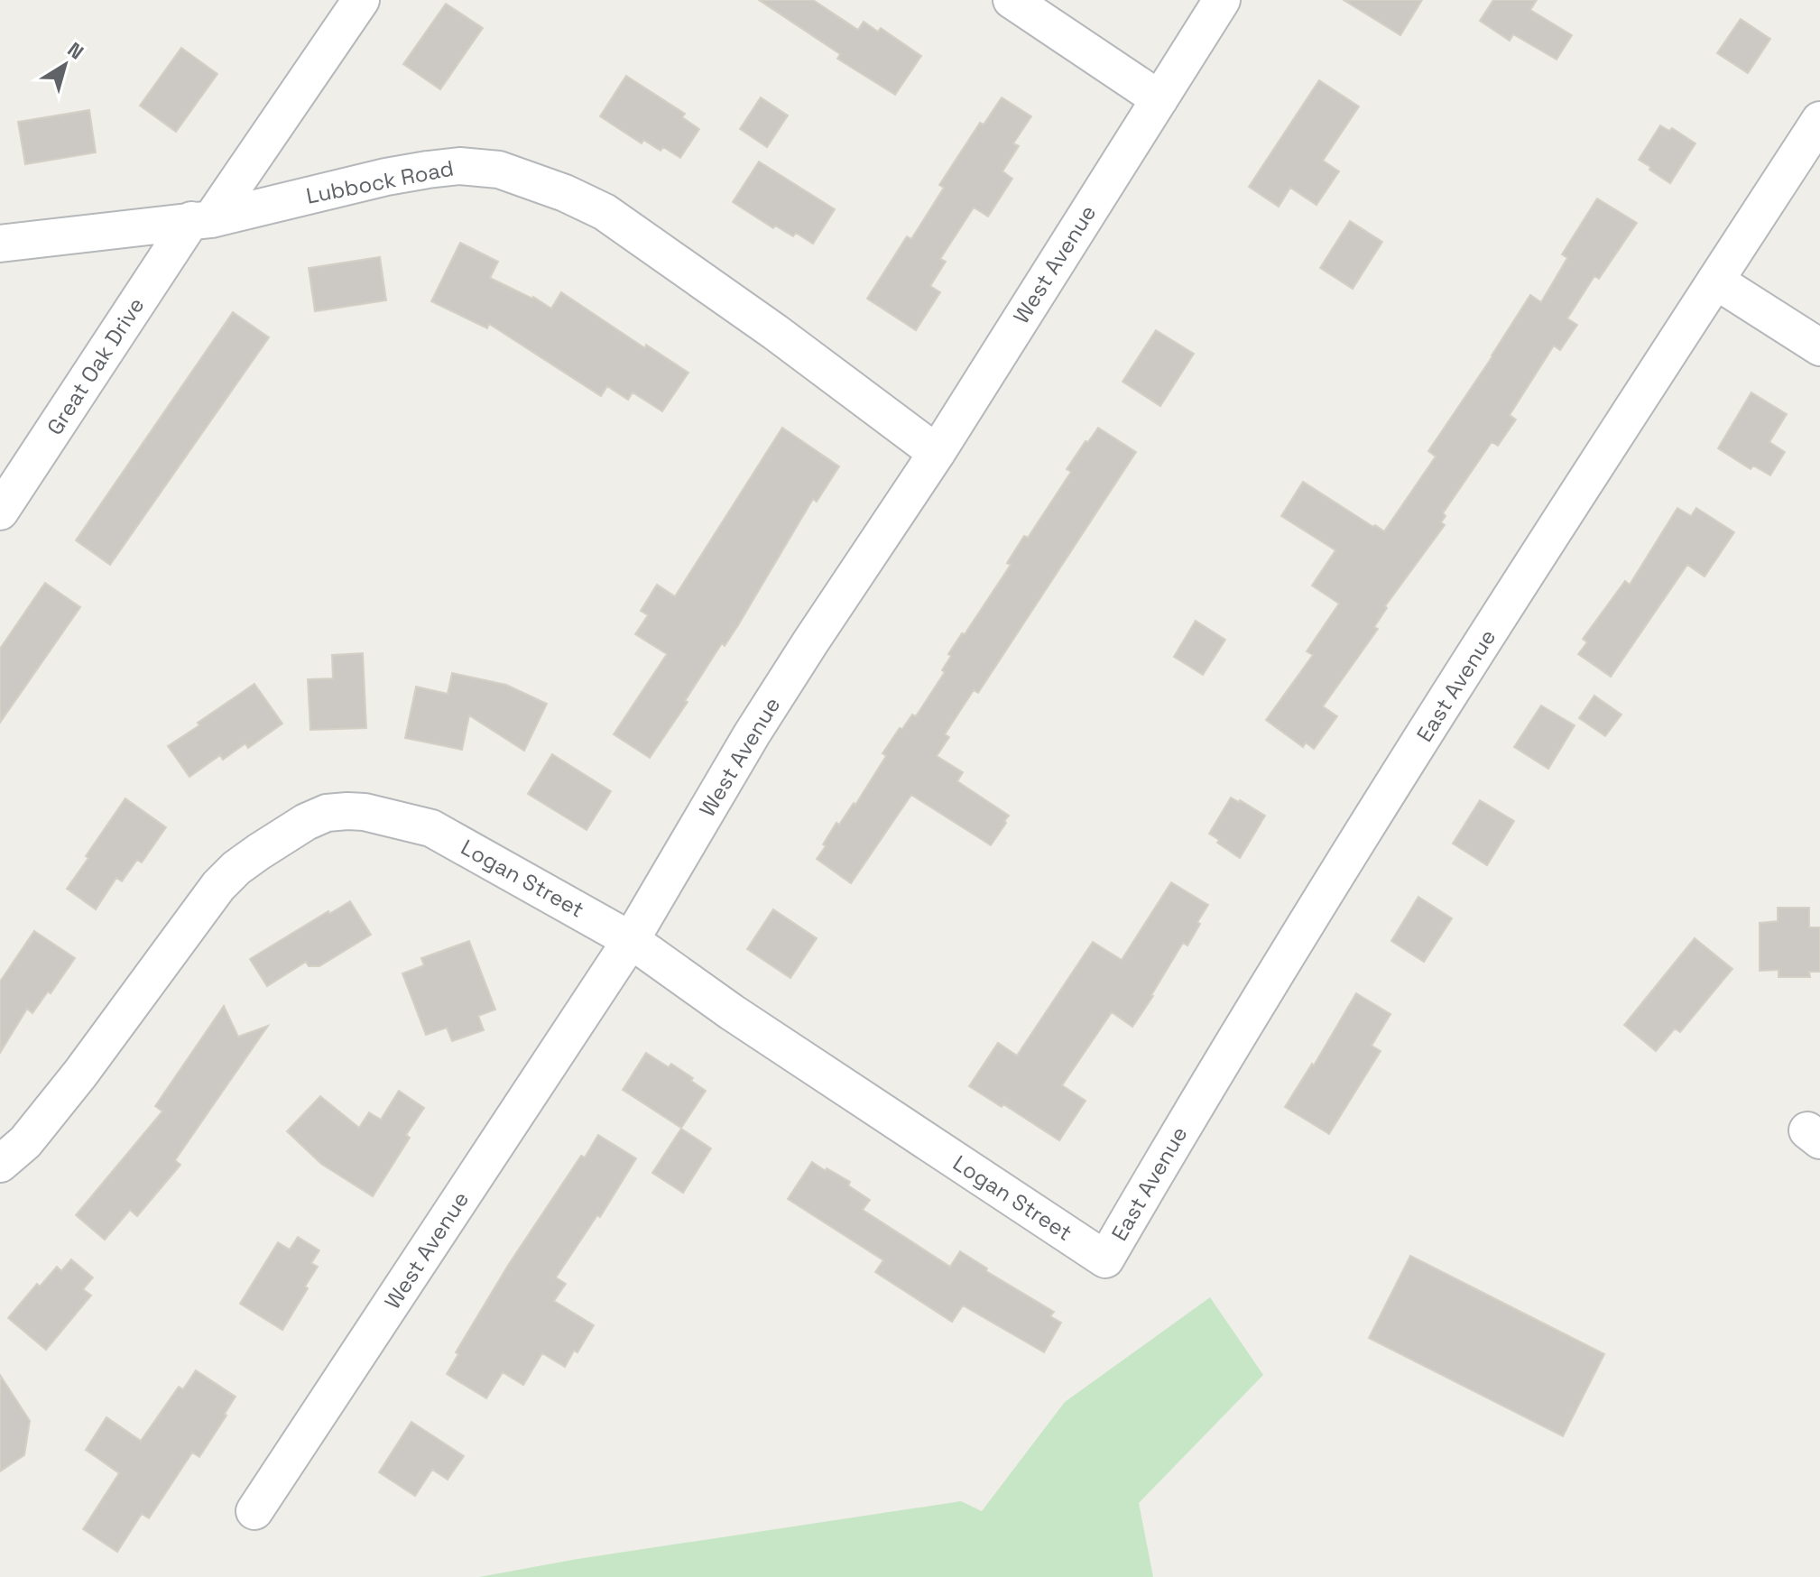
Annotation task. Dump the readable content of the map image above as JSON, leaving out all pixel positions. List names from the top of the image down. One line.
{"streets":{"street":["Lubbock Road","West Avenue","Great Oak Drive","East Avenue","Logan Street"]},"crossings":[["Lubbock Road","West Avenue"],["Lubbock Road","Great Oak Drive"],["West Avenue","Logan Street"],["East Avenue","Logan Street"]],"north":"top right"}
